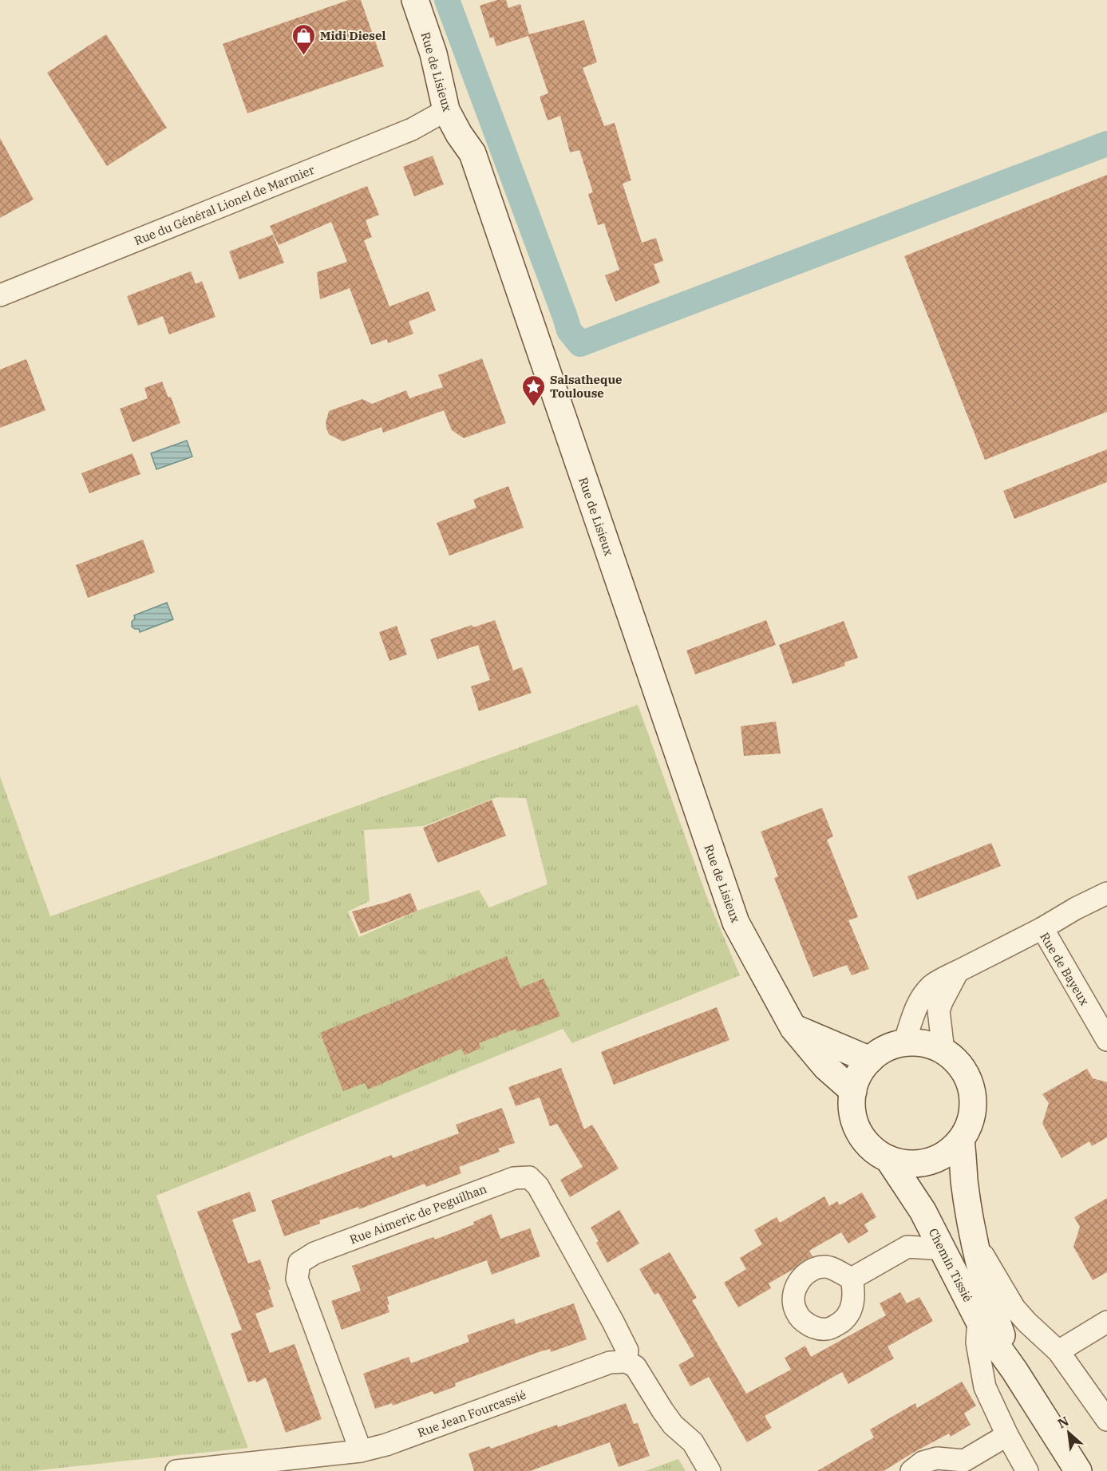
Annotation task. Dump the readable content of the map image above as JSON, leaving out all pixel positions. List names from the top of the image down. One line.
{"streets":{"street":["Rue de Lisieux","Rue du Général Lionel de Marmier","Rue de Bayeux","Rue Aimeric de Peguilhan","Chemin Tissié","Rue Jean Fourcassié"]},"crossings":[["Rue de Lisieux","Rue du Général Lionel de Marmier"],["Rue de Lisieux","Rue de Bayeux"],["Rue de Lisieux","Chemin Tissié"],["Rue de Bayeux","Chemin Tissié"],["Rue Aimeric de Peguilhan","Rue Jean Fourcassié"]],"places":{"shop":["Midi Diesel"],"place":["Salsatheque Toulouse"]},"north":"top left"}
